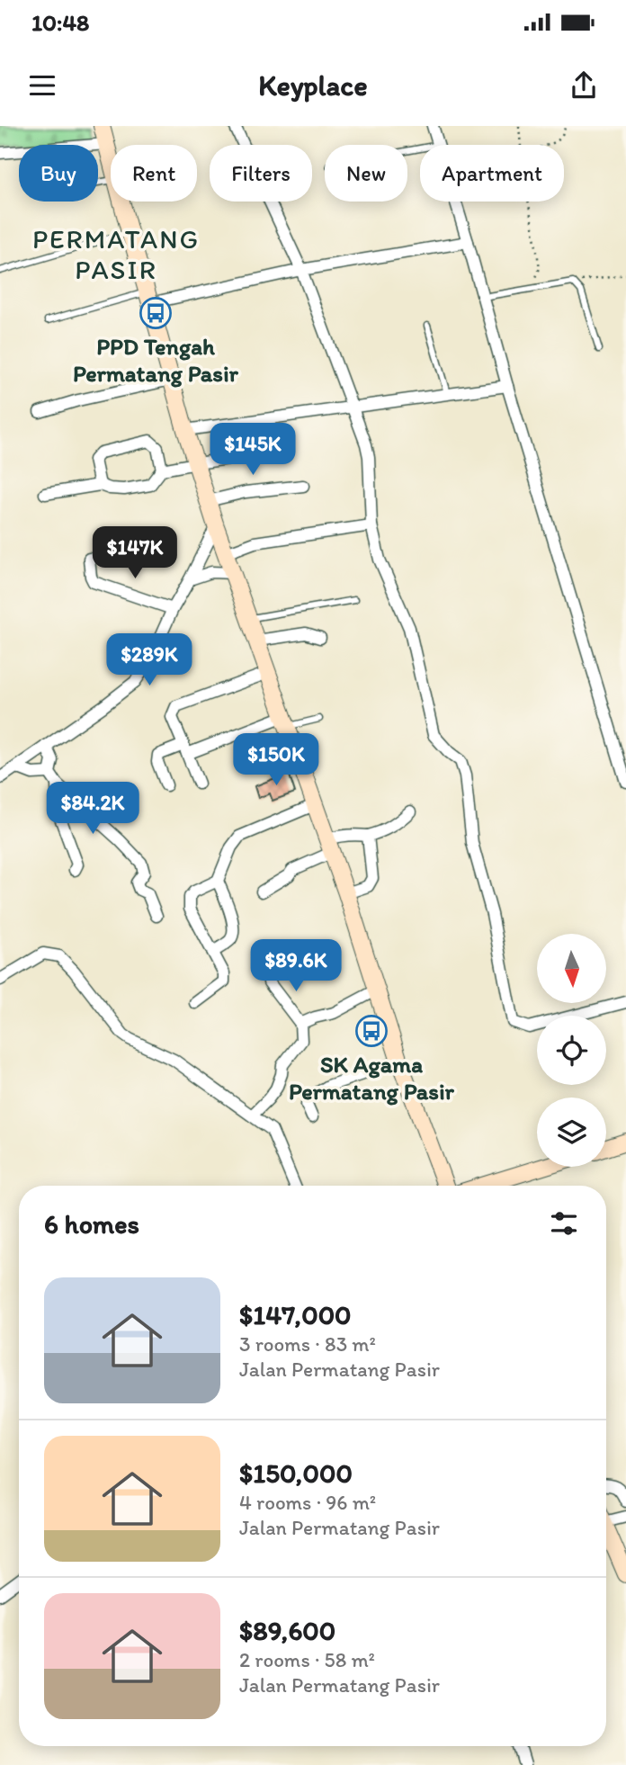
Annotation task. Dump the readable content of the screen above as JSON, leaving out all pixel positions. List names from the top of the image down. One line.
{"districts":["PERMATANG PASIR"],"places":{"bus stop":["PPD Tengah Permatang Pasir","SK Agama Permatang Pasir"]},"north":"bottom","page":{"status":"10:48","header":"Keyplace","chip":["Buy","Rent","Filters","New","Apartment"],"price":["$145K","$147K","$289K","$150K","$84.2K","$89.6K"],"heading":"6 homes","list":[{"name":"$147,000","note":"3 rooms · 83 m² · Jalan Permatang Pasir"},{"name":"$150,000","note":"4 rooms · 96 m² · Jalan Permatang Pasir"},{"name":"$89,600","note":"2 rooms · 58 m² · Jalan Permatang Pasir"}]}}
